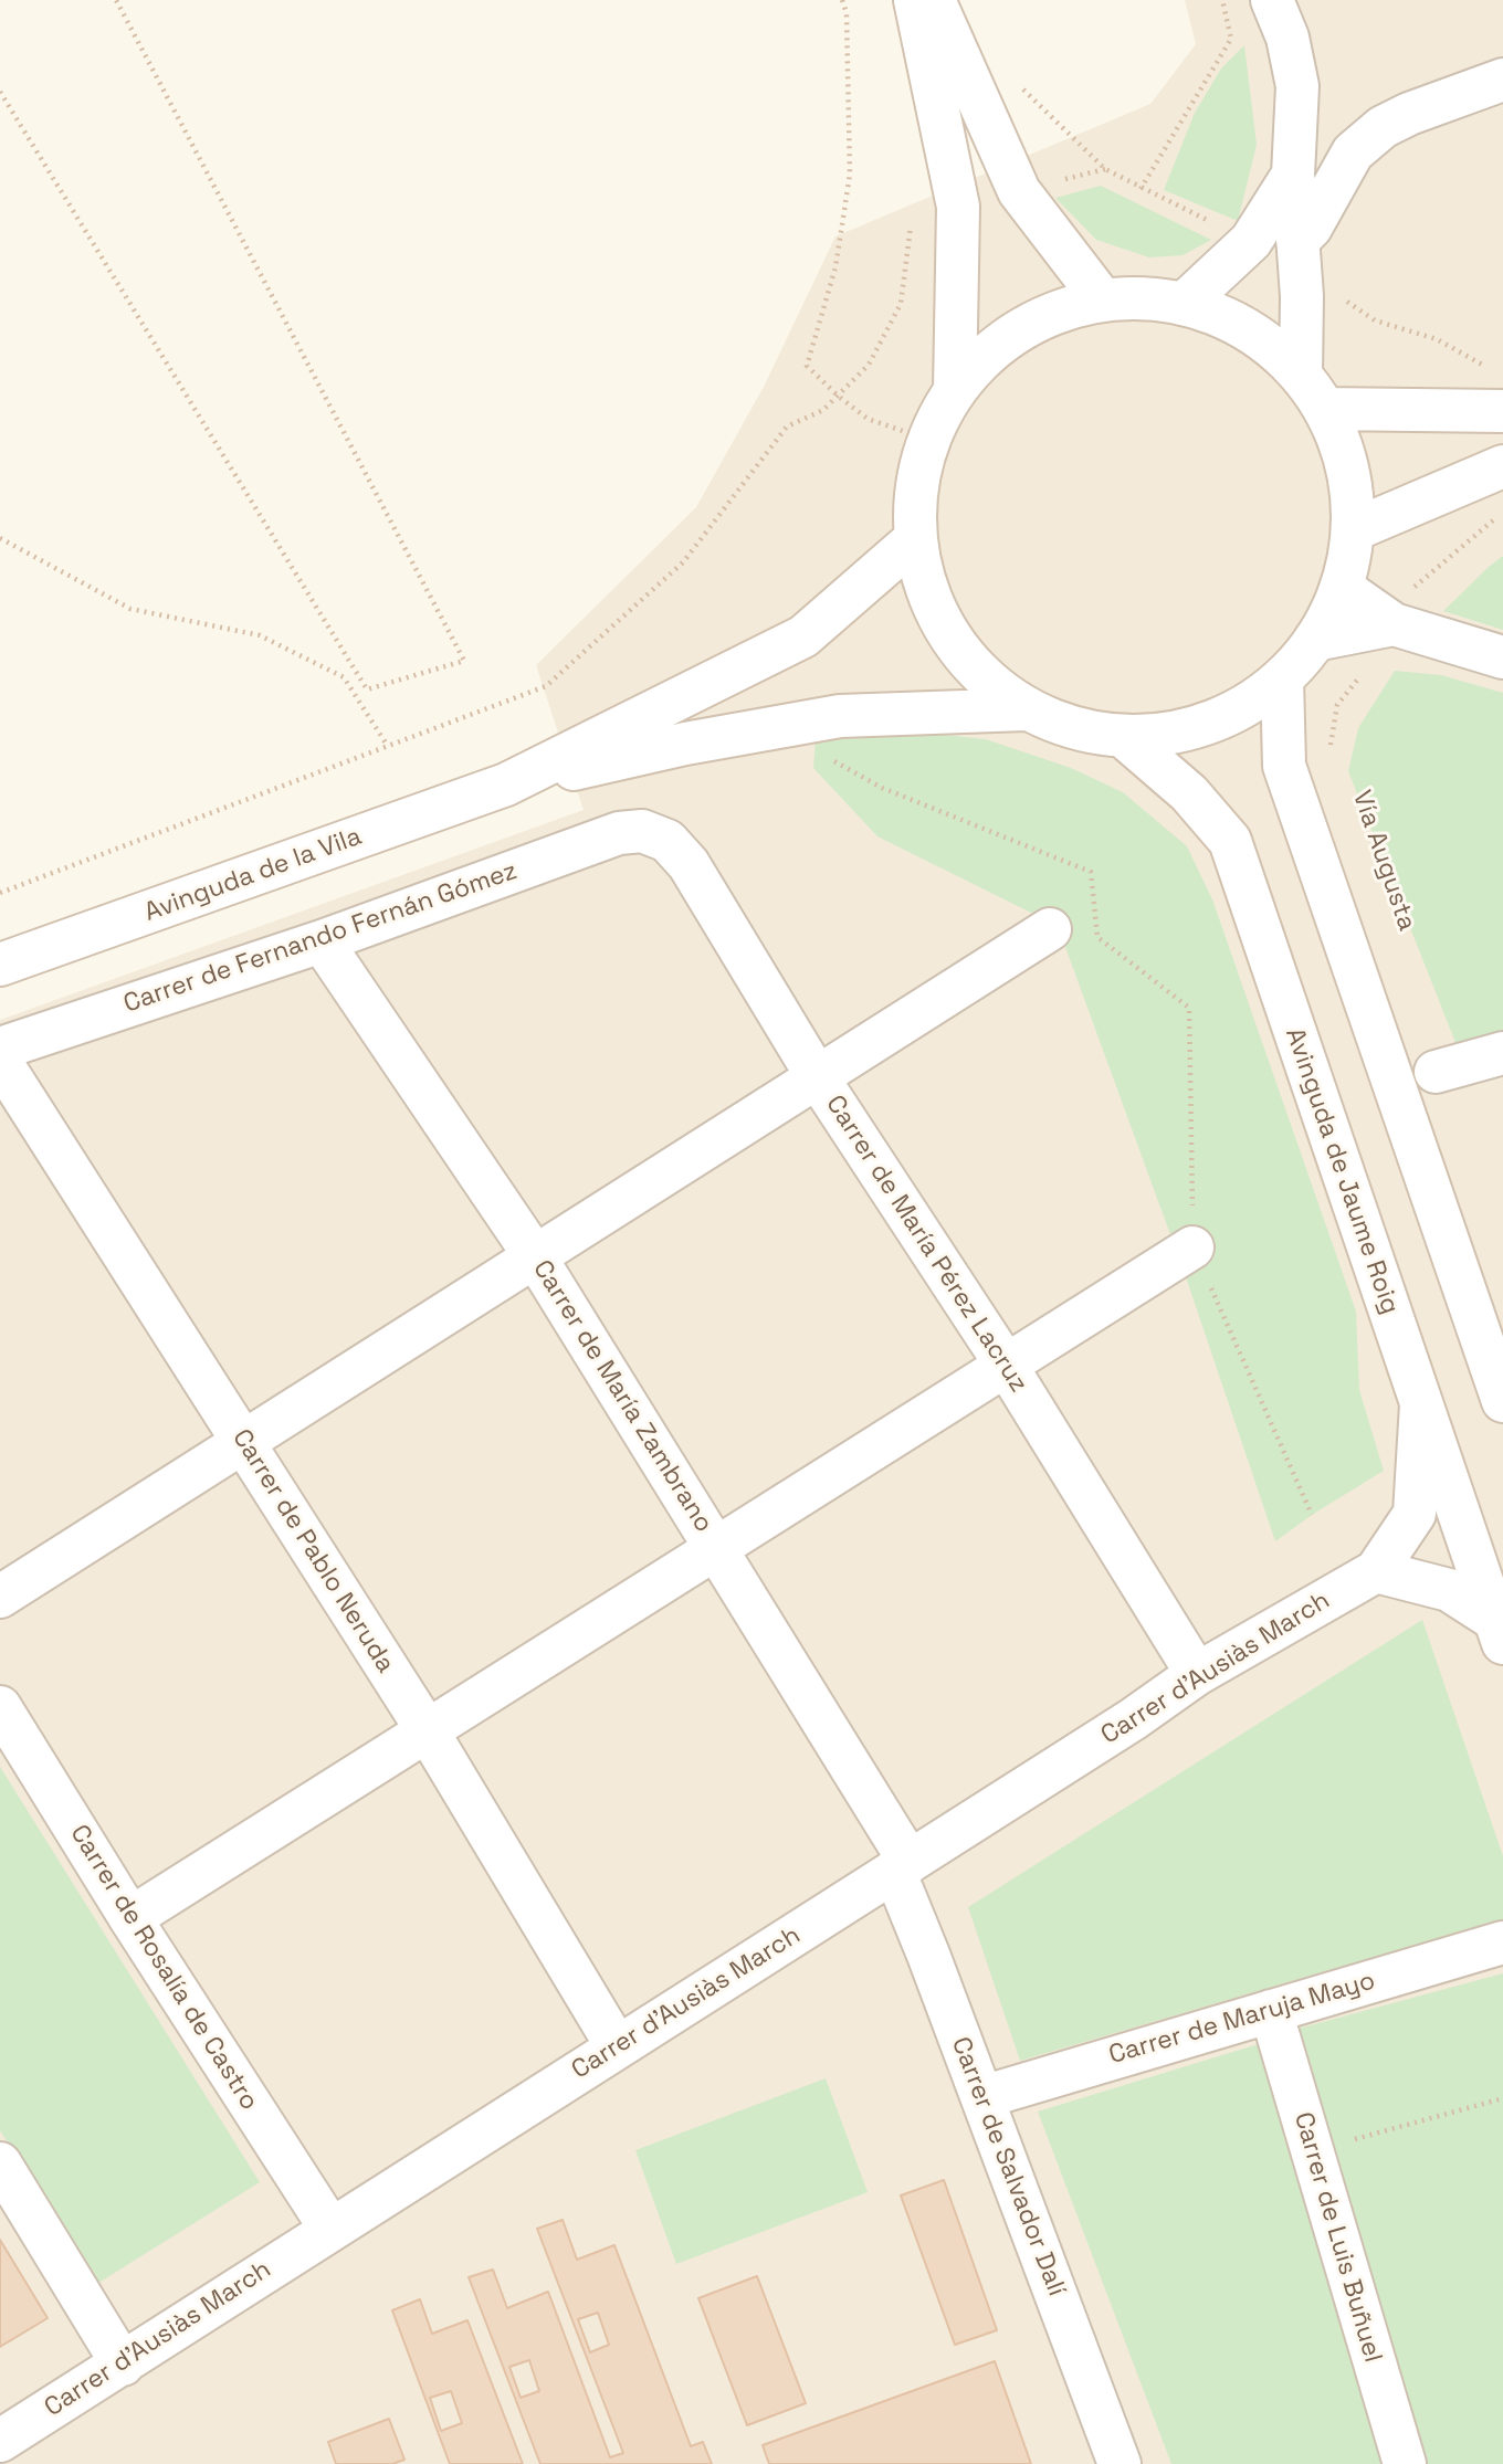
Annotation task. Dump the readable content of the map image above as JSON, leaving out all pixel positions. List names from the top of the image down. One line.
{"streets":{"street":["Avinguda de la Vila","Carrer de Fernando Fernán Gómez","Avinguda de Jaume Roig","Carrer de María Pérez Lacruz","Carrer de María Zambrano","Carrer de Pablo Neruda","Carrer d'Ausiàs March","Carrer de Rosalía de Castro","Carrer de Maruja Mayo","Carrer de Salvador Dalí","Carrer de Luis Buñuel"]},"crossings":[["Carrer de Fernando Fernán Gómez","Carrer de María Pérez Lacruz"],["Carrer de Fernando Fernán Gómez","Carrer de María Zambrano"],["Avinguda de Jaume Roig","Carrer d'Ausiàs March"],["Carrer de María Pérez Lacruz","Carrer d'Ausiàs March"],["Carrer de María Zambrano","Carrer d'Ausiàs March"],["Carrer de María Zambrano","Carrer de Salvador Dalí"],["Carrer de Pablo Neruda","Carrer d'Ausiàs March"],["Carrer d'Ausiàs March","Carrer de Rosalía de Castro"],["Carrer d'Ausiàs March","Carrer de Salvador Dalí"],["Carrer de Maruja Mayo","Carrer de Salvador Dalí"],["Carrer de Maruja Mayo","Carrer de Luis Buñuel"]]}
